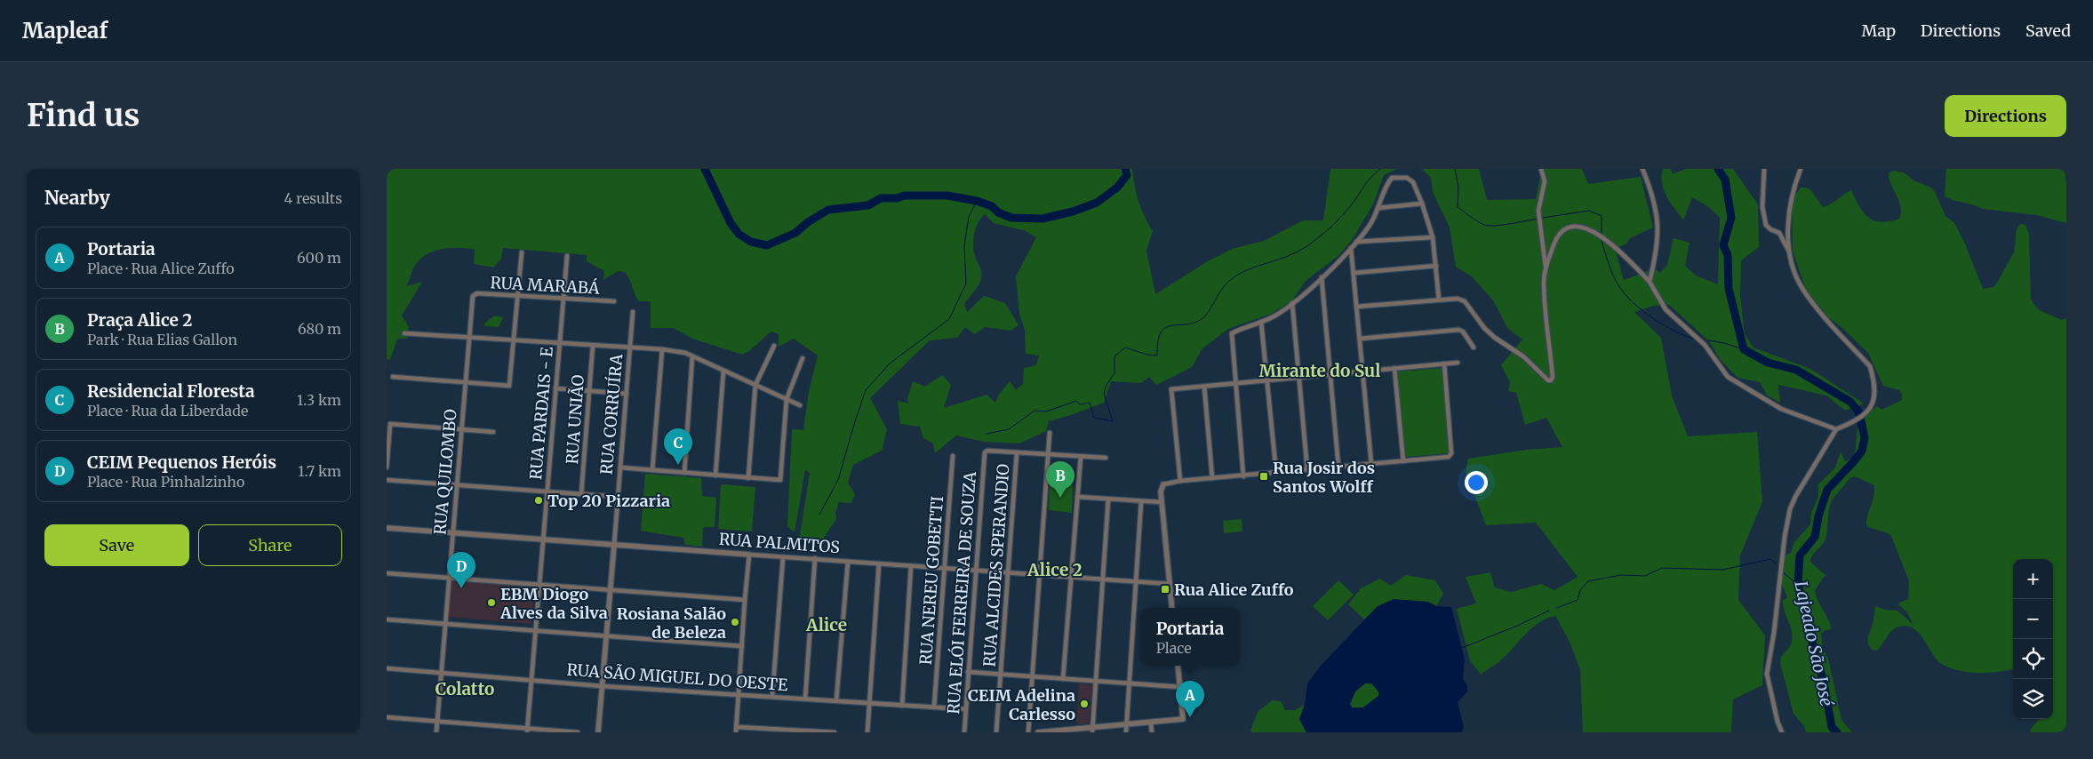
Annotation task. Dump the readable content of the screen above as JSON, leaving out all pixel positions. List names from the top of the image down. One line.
{"streets":{"street":["RUA MARABÁ","RUA PARDAIS - E","RUA CORRUÍRA","RUA UNIÃO","RUA QUILOMBO","RUA PALMITOS","RUA ALCIDES SPERANDIO","RUA NEREU GOBETTI","RUA ELÓI FERREIRA DE SOUZA","RUA SÃO MIGUEL DO OESTE"]},"crossings":[["RUA MARABÁ","RUA PARDAIS - E"],["RUA MARABÁ","RUA QUILOMBO"],["RUA PARDAIS - E","RUA PALMITOS"],["RUA PARDAIS - E","RUA SÃO MIGUEL DO OESTE"],["RUA CORRUÍRA","RUA PALMITOS"],["RUA CORRUÍRA","RUA SÃO MIGUEL DO OESTE"],["RUA QUILOMBO","RUA PALMITOS"],["RUA QUILOMBO","RUA SÃO MIGUEL DO OESTE"],["RUA PALMITOS","RUA ALCIDES SPERANDIO"],["RUA PALMITOS","RUA NEREU GOBETTI"],["RUA PALMITOS","RUA ELÓI FERREIRA DE SOUZA"],["RUA ALCIDES SPERANDIO","RUA ELÓI FERREIRA DE SOUZA"],["RUA NEREU GOBETTI","RUA SÃO MIGUEL DO OESTE"],["RUA ELÓI FERREIRA DE SOUZA","RUA SÃO MIGUEL DO OESTE"]],"districts":["Mirante do Sul","Alice 2","Alice","Colatto"],"water":["Lajeado São José"],"places":{"transit":["Rua Josir dos Santos Wolff","Rua Alice Zuffo"],"other":["Top 20 Pizzaria","EBM Diogo Alves da Silva","Rosiana Salão de Beleza","CEIM Adelina Carlesso"]},"page":{"header":"Mapleaf","nav":["Map","Directions","Saved"],"buttons":["Directions",["Save","Share"]],"title":"Find us","heading":["Nearby","4 results"],"list":[{"mark":"A","name":"Portaria","note":"Place · Rua Alice Zuffo","value":"600 m"},{"mark":"B","name":"Praça Alice 2","note":"Park · Rua Elias Gallon","value":"680 m"},{"mark":"C","name":"Residencial Floresta","note":"Place · Rua da Liberdade","value":"1.3 km"},{"mark":"D","name":"CEIM Pequenos Heróis","note":"Place · Rua Pinhalzinho","value":"1.7 km"}],"pins":["C","B","D","A"],"map_buttons":["+","−"],"popup":["Portaria","Place"]}}
